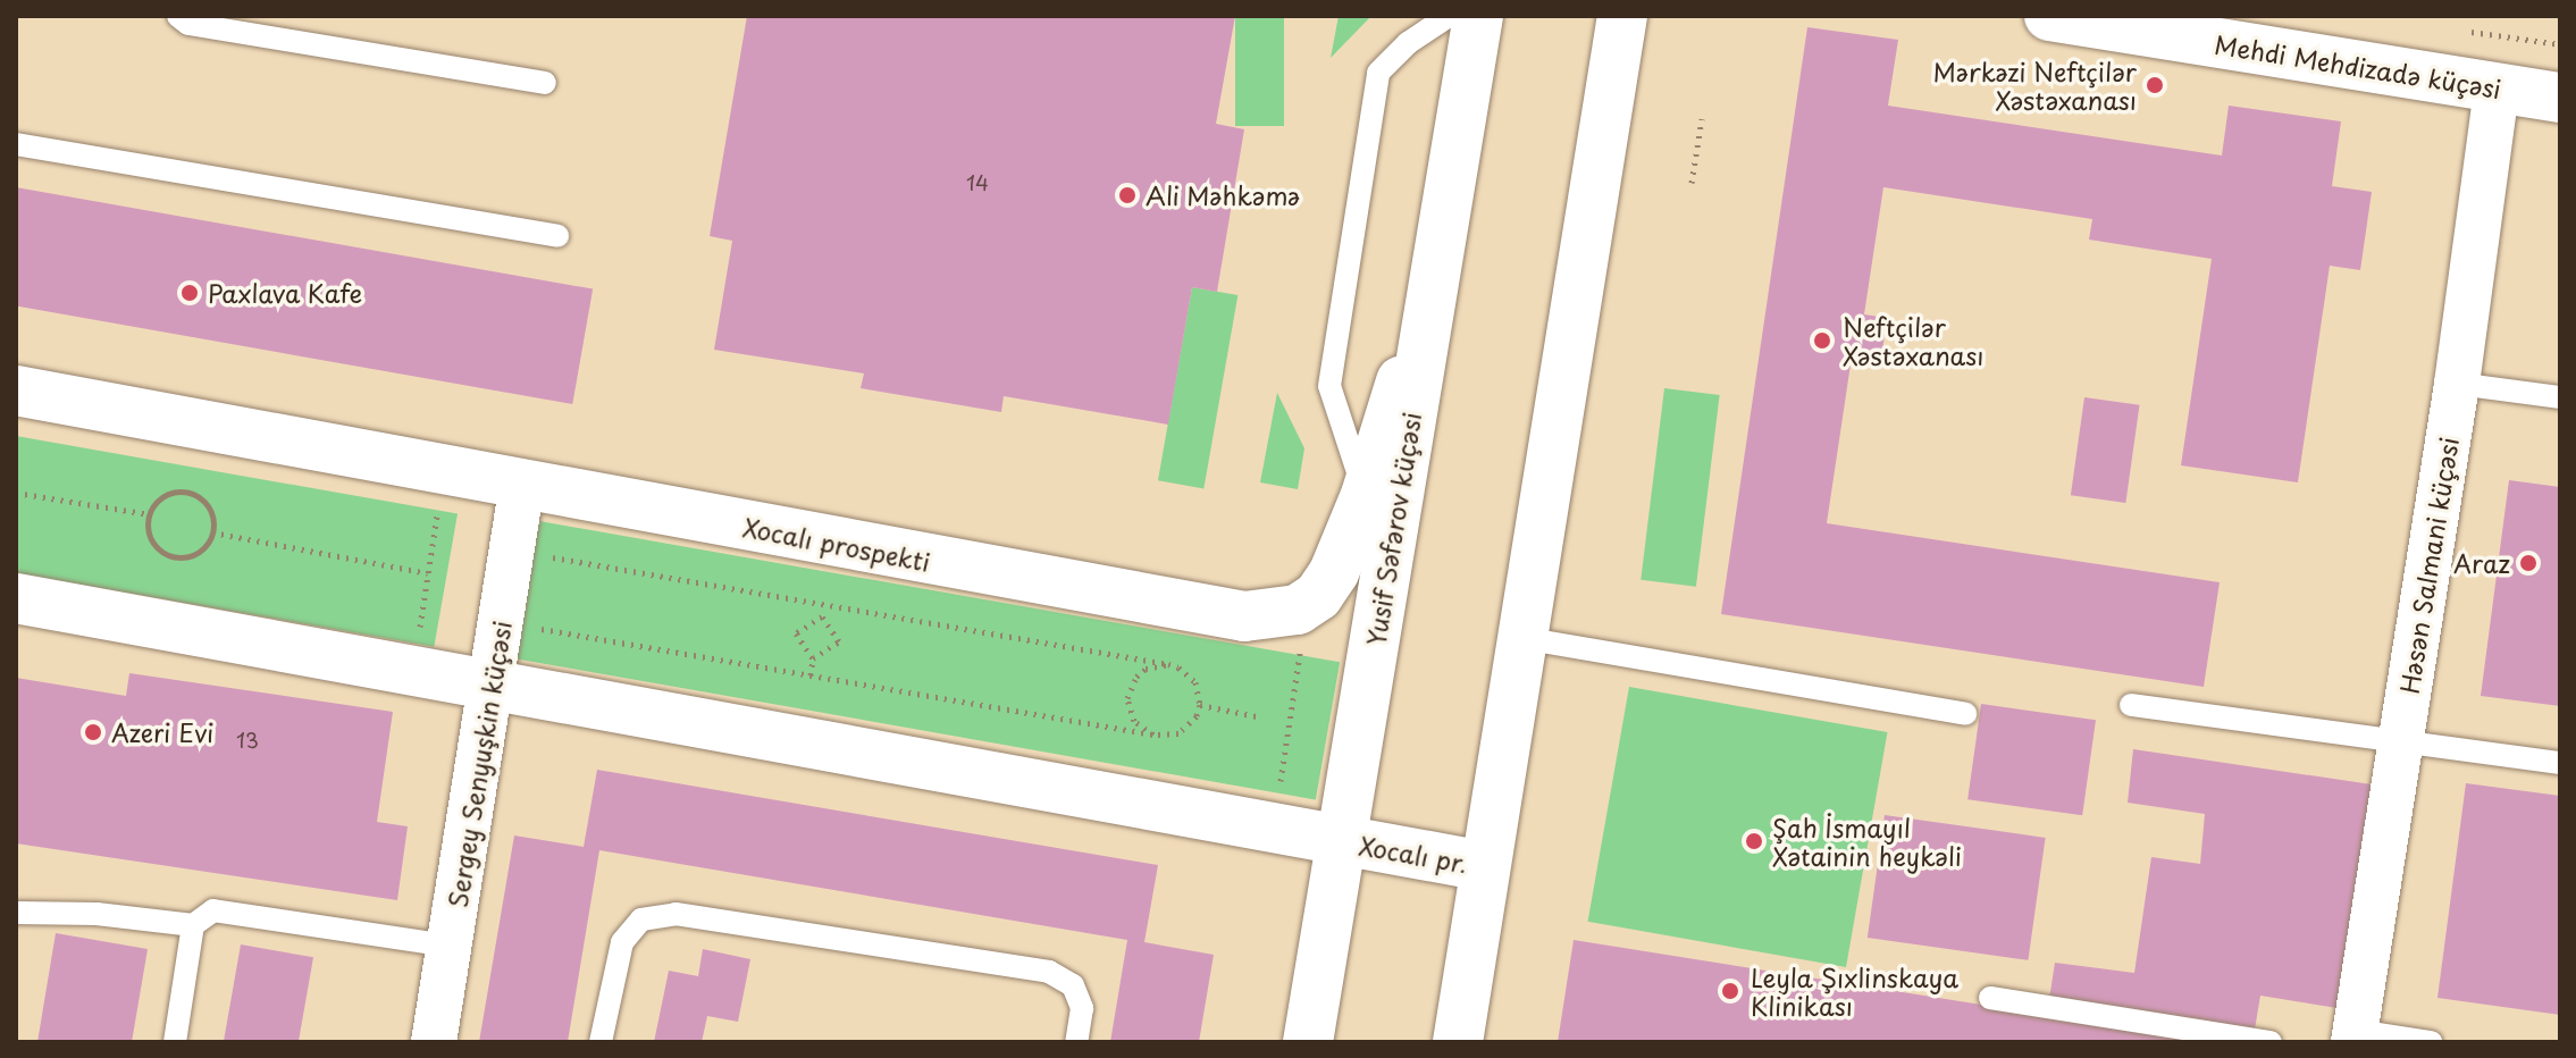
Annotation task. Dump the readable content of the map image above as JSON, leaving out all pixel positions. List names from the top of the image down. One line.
{"streets":{"main road":["Mehdi Mehdizadə küçəsi","Yusif Səfərov küçəsi","Xocalı prospekti","Xocalı pr."],"street":["Həsən Salmani küçəsi","Sergey Senyuşkin küçəsi"]},"crossings":[["Mehdi Mehdizadə küçəsi","Həsən Salmani küçəsi"],["Yusif Səfərov küçəsi","Xocalı prospekti"],["Yusif Səfərov küçəsi","Xocalı pr."],["Xocalı prospekti","Sergey Senyuşkin küçəsi"]],"places":["Mərkəzi Neftçilər Xəstəxanası","Ali Məhkəmə","Paxlava Kafe","Neftçilər Xəstəxanası","Araz","Azeri Evi","Şah İsmayıl Xətainin heykəli","Leyla Şıxlinskaya Klinikası"],"house_numbers":["14","13"]}
